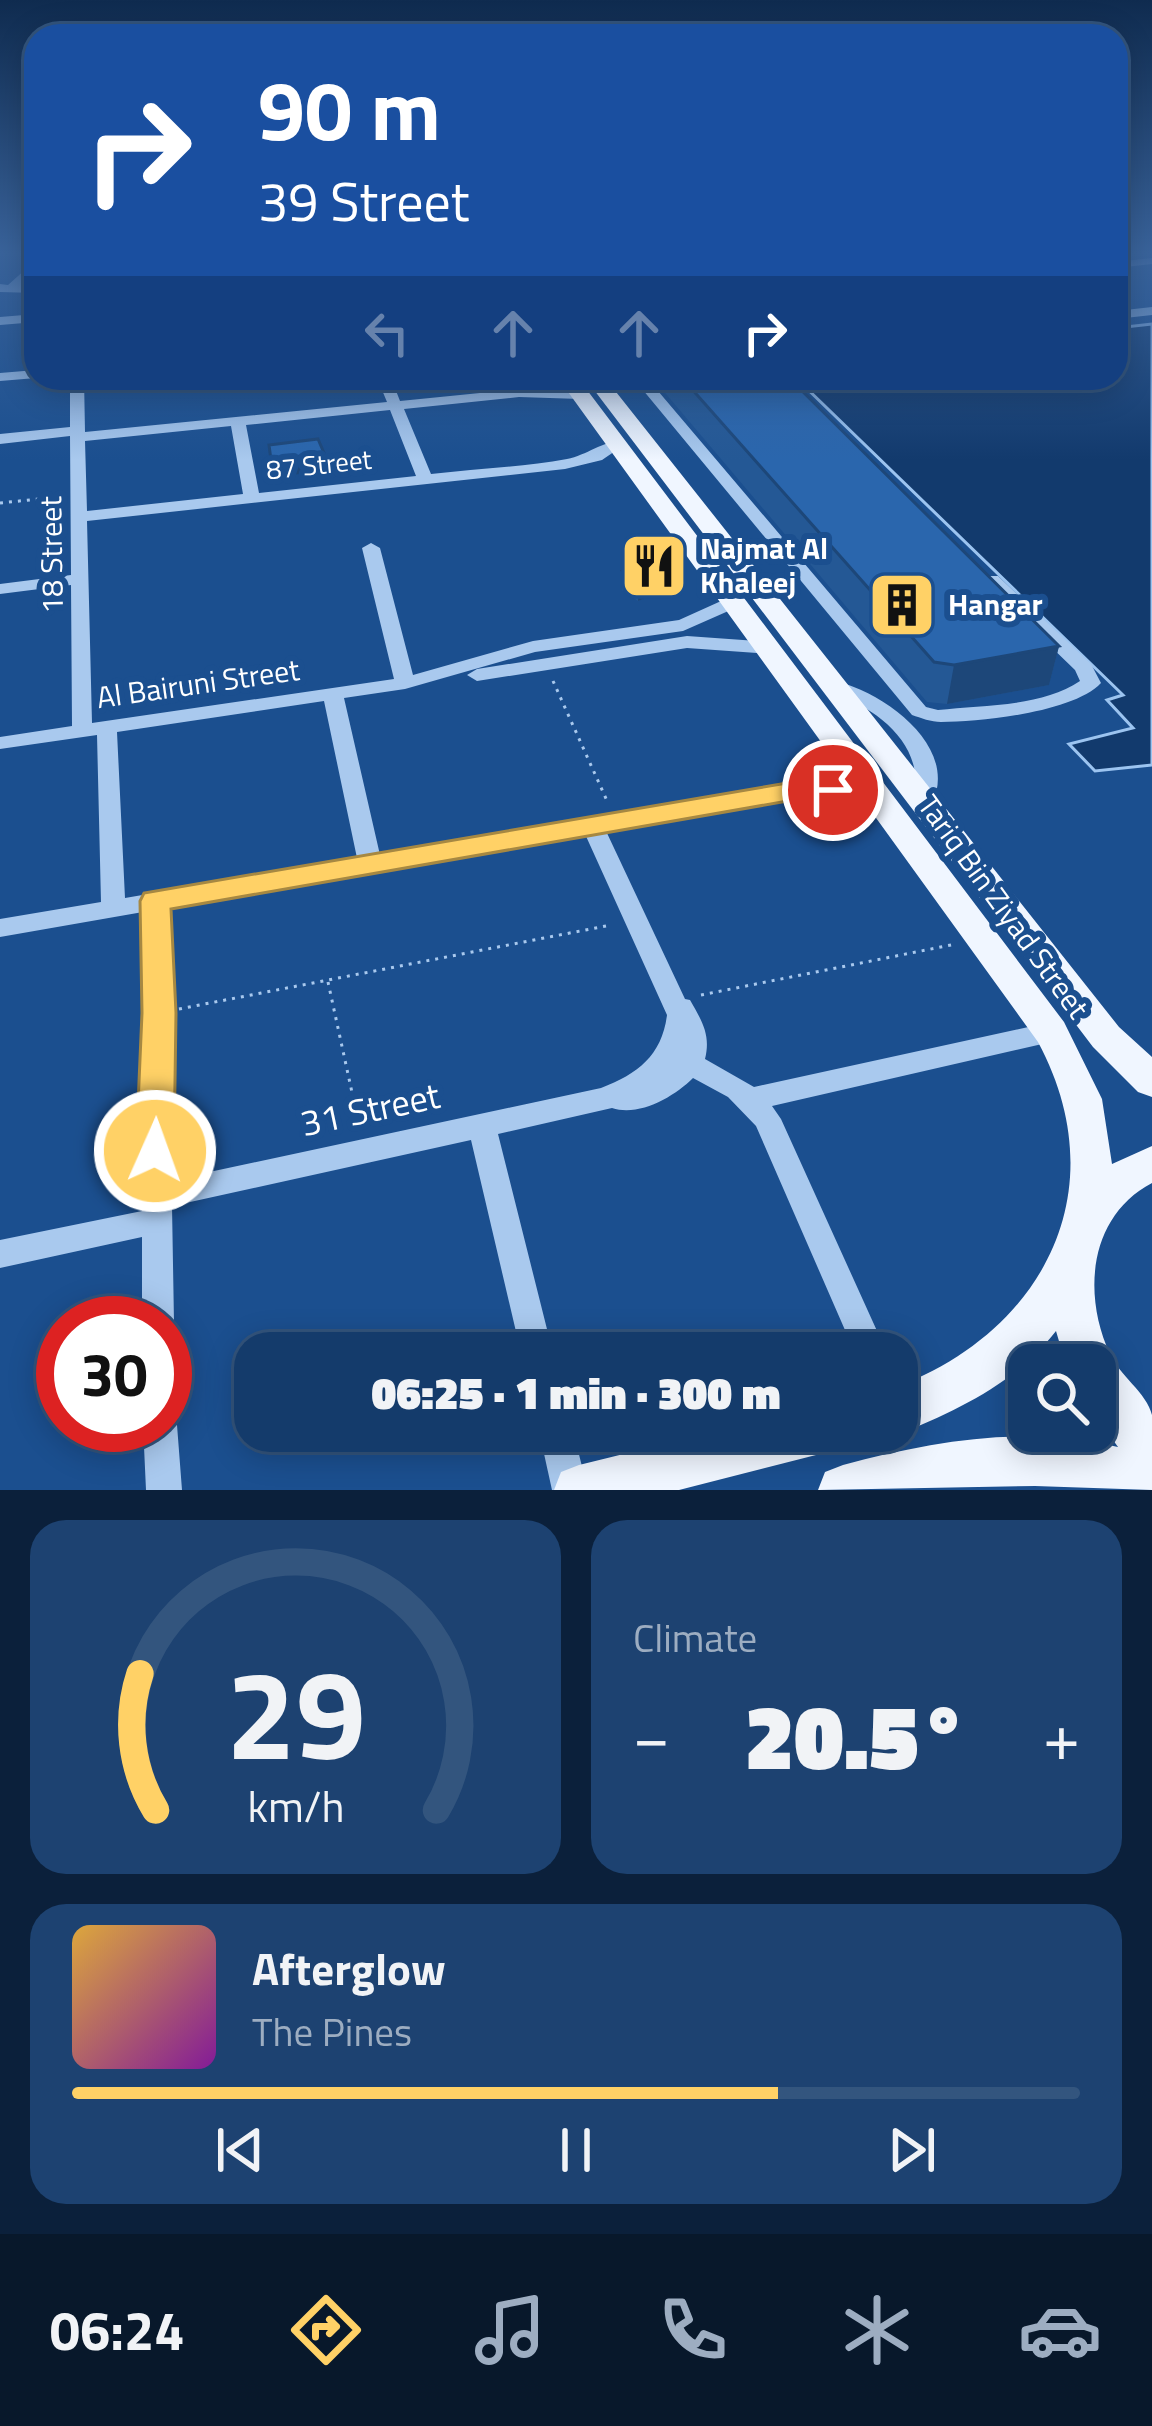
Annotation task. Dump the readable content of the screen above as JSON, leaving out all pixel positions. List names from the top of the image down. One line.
{"streets":{"main road":["Tariq Bin Ziyad Street"],"street":["87 Street","18 Street","Al Bairuni Street","31 Street"]},"crossings":[["87 Street","18 Street"],["87 Street","Tariq Bin Ziyad Street"],["18 Street","Al Bairuni Street"],["Al Bairuni Street","Tariq Bin Ziyad Street"]],"places":{"restaurant":["Najmat Al Khaleej"],"building":["Hangar"]},"page":{"turn":["90 m","39 Street"],"limit":"30","trip":"06:25 · 1 min · 300 m","tile":"Climate","heat":["−","20.5°","+"],"song":["Afterglow","The Pines"],"tabs":"06:24","gauge":["29","km/h"]}}
